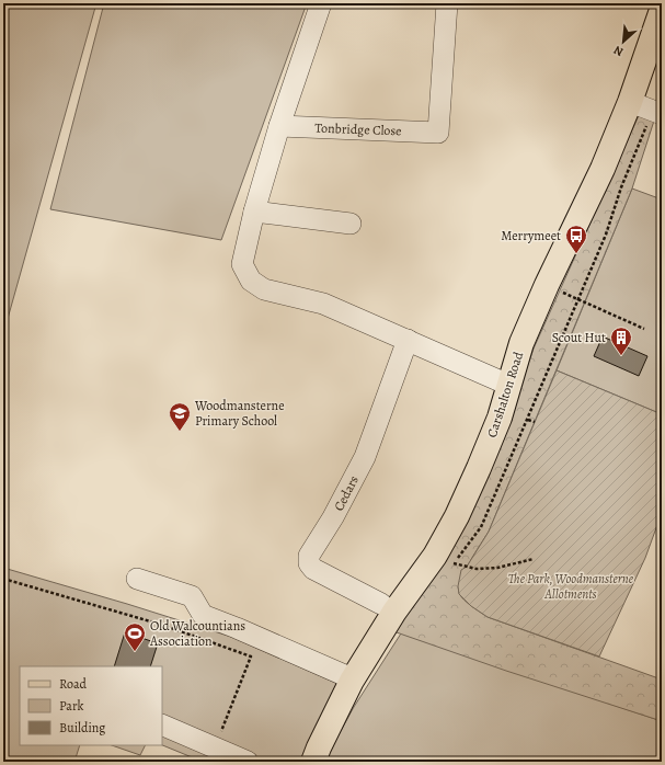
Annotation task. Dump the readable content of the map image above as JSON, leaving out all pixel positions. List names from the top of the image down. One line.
{"streets":{"main road":["Carshalton Road"],"street":["Tonbridge Close","Cedars"]},"parks":["The Park, Woodmansterne Allotments"],"places":{"bus stop":["Merrymeet"],"building":["Scout Hut"],"school or university":["Woodmansterne Primary School"],"sports":["Old Walcountians Association"]},"legend":["Road","Park","Building"],"north":"bottom left"}
